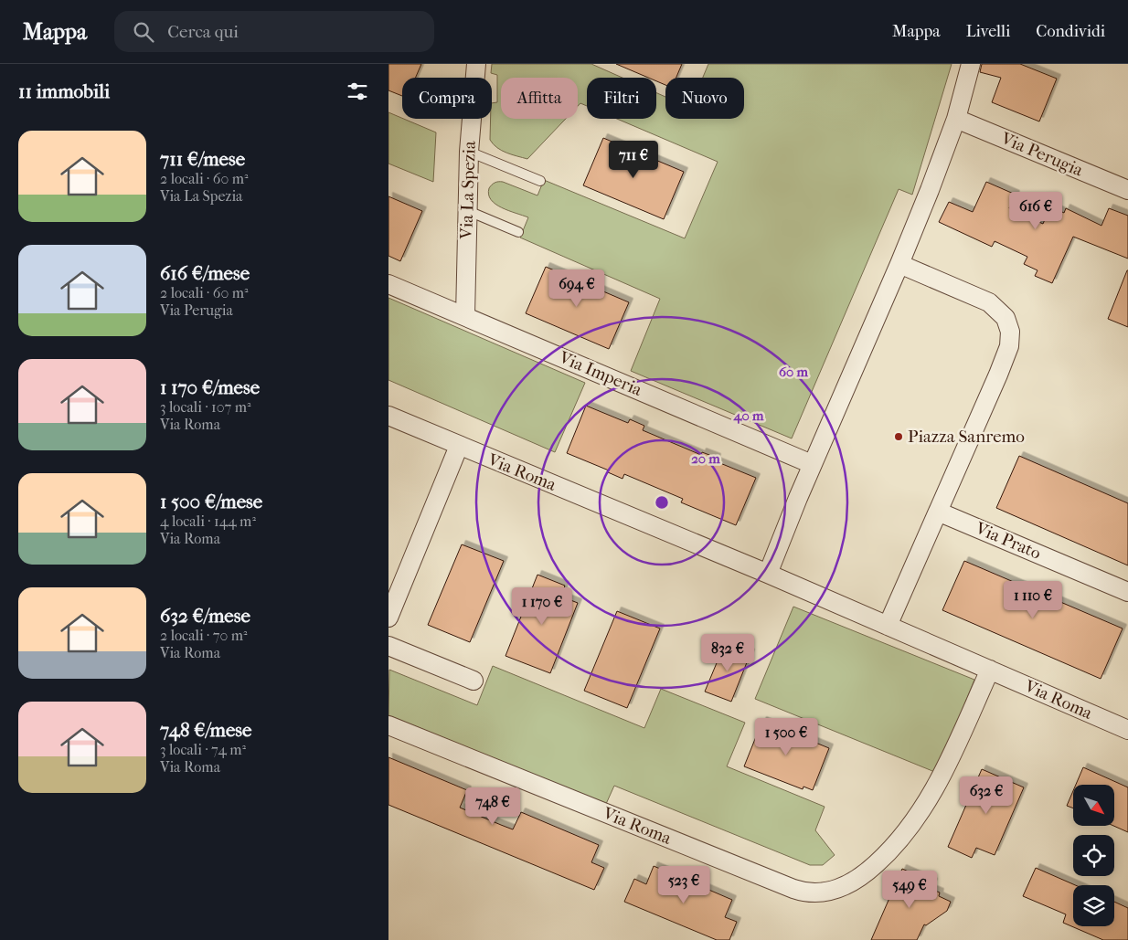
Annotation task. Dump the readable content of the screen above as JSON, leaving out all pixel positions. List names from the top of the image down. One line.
{"streets":{"street":["Via Perugia","Via La Spezia","Via Imperia","Via Roma","Via Prato"]},"crossings":[["Via La Spezia","Via Imperia"]],"places":["Piazza Sanremo"],"north":"bottom right","page":{"header":"Mappa","search":"Cerca qui","nav":["Mappa","Livelli","Condividi"],"heading":"11 immobili","chip":["Compra","Affitta","Filtri","Nuovo"],"list":[{"name":"711 €/mese","note":"2 locali · 60 m² · Via La Spezia"},{"name":"616 €/mese","note":"2 locali · 60 m² · Via Perugia"},{"name":"1 170 €/mese","note":"3 locali · 107 m² · Via Roma"},{"name":"1 500 €/mese","note":"4 locali · 144 m² · Via Roma"},{"name":"632 €/mese","note":"2 locali · 70 m² · Via Roma"},{"name":"748 €/mese","note":"3 locali · 74 m² · Via Roma"}],"price":["711 €","616 €","694 €","1 110 €","1 170 €","832 €","1 500 €","632 €","748 €","523 €","549 €"]},"rings":["60 m","40 m","20 m"]}
